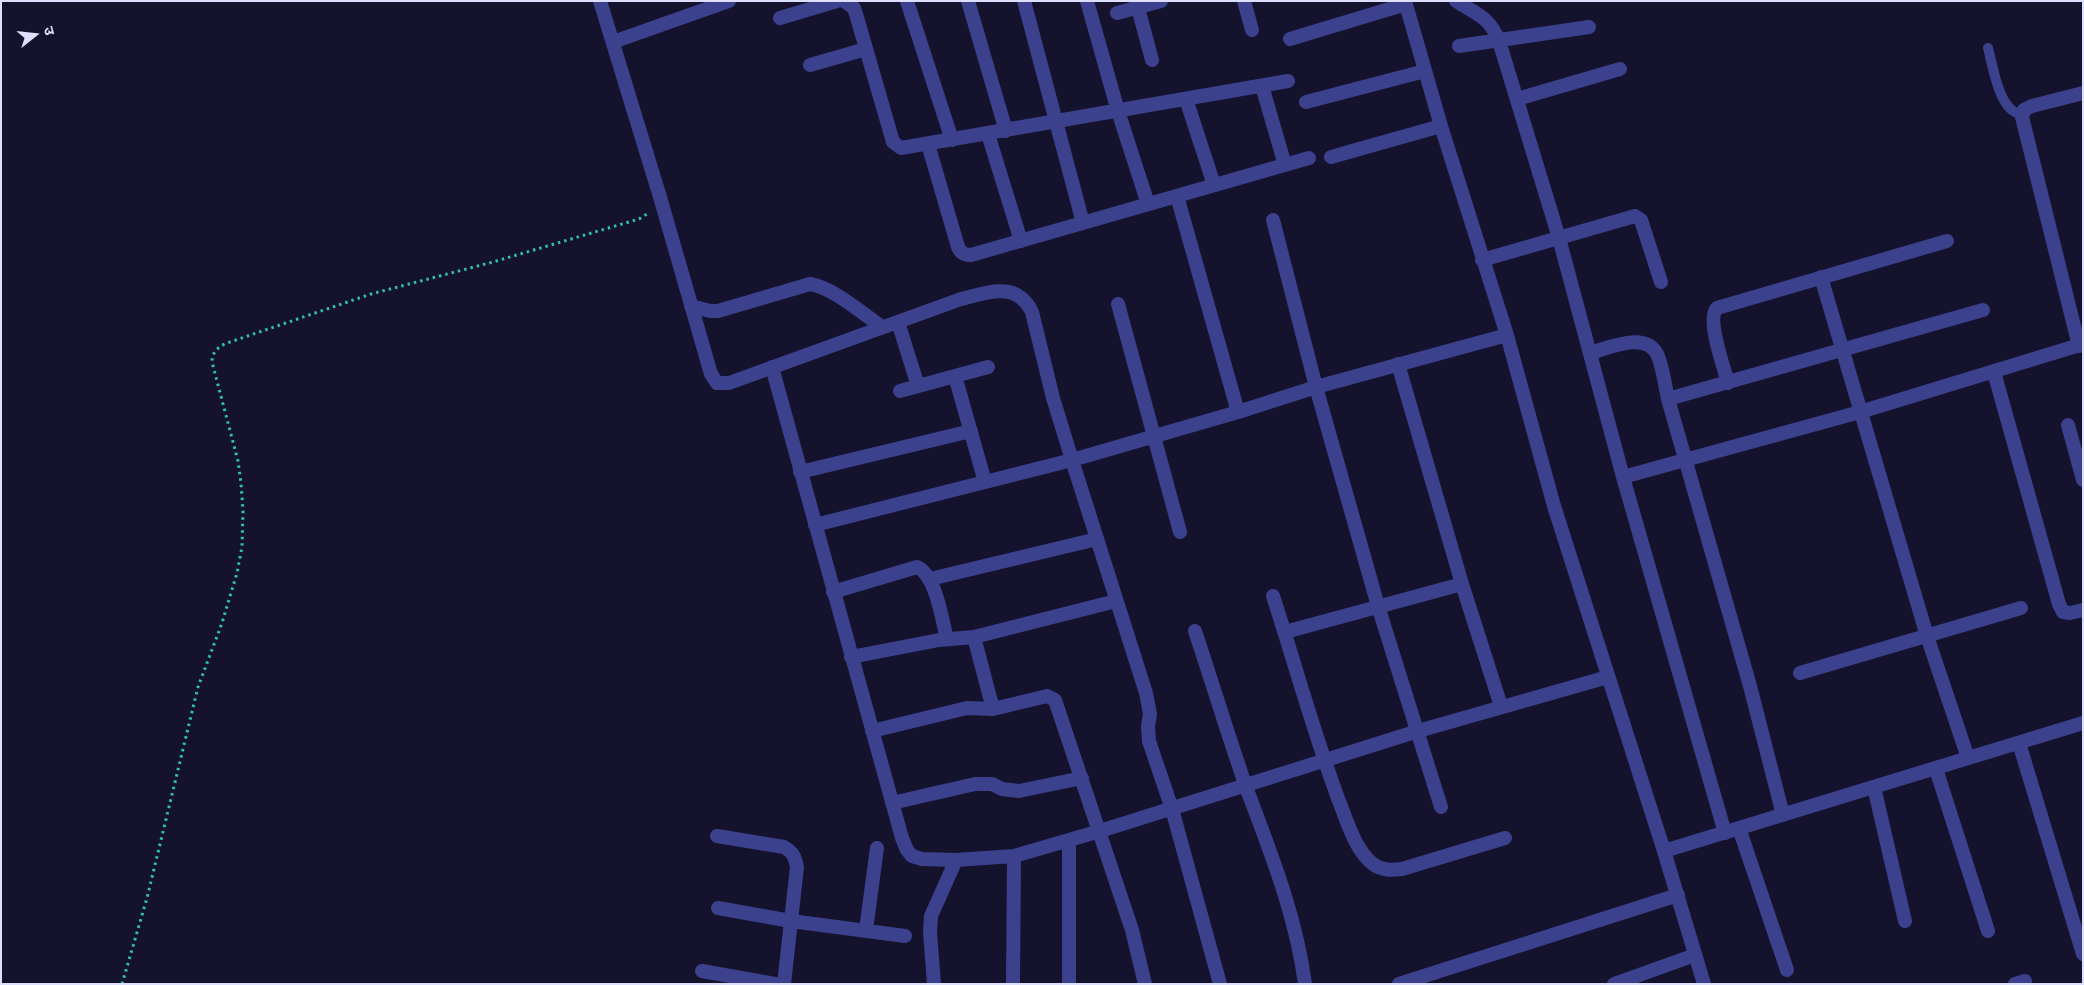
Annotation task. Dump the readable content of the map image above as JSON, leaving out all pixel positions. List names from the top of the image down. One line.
{"north":"right"}
